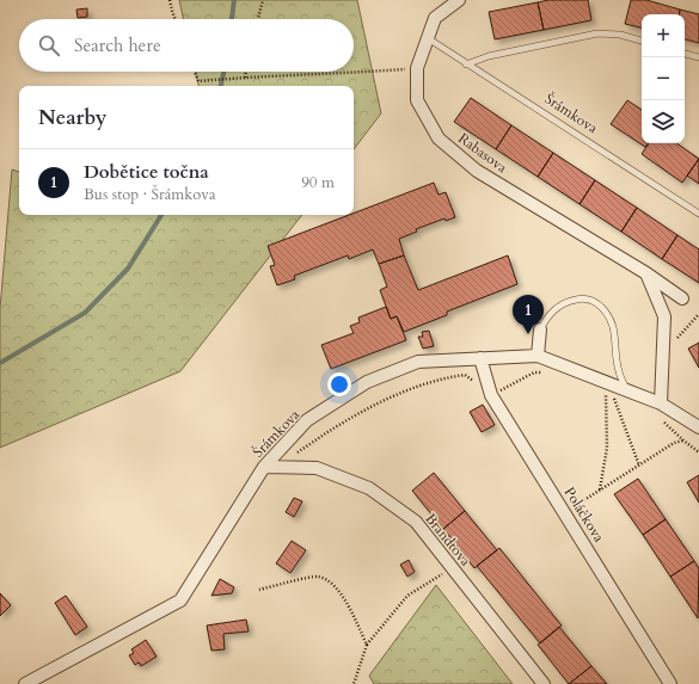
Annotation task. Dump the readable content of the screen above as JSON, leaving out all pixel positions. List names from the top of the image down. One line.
{"streets":{"street":["Šrámkova","Rabasova","Poláčkova","Brandtova"]},"crossings":[["Šrámkova","Rabasova"],["Šrámkova","Poláčkova"],["Šrámkova","Brandtova"]],"page":{"map_buttons":["+","−"],"search":"Search here","heading":"Nearby","list":[{"mark":"1","name":"Dobětice točna","note":"Bus stop · Šrámkova","value":"90 m"}],"pins":"1"}}
